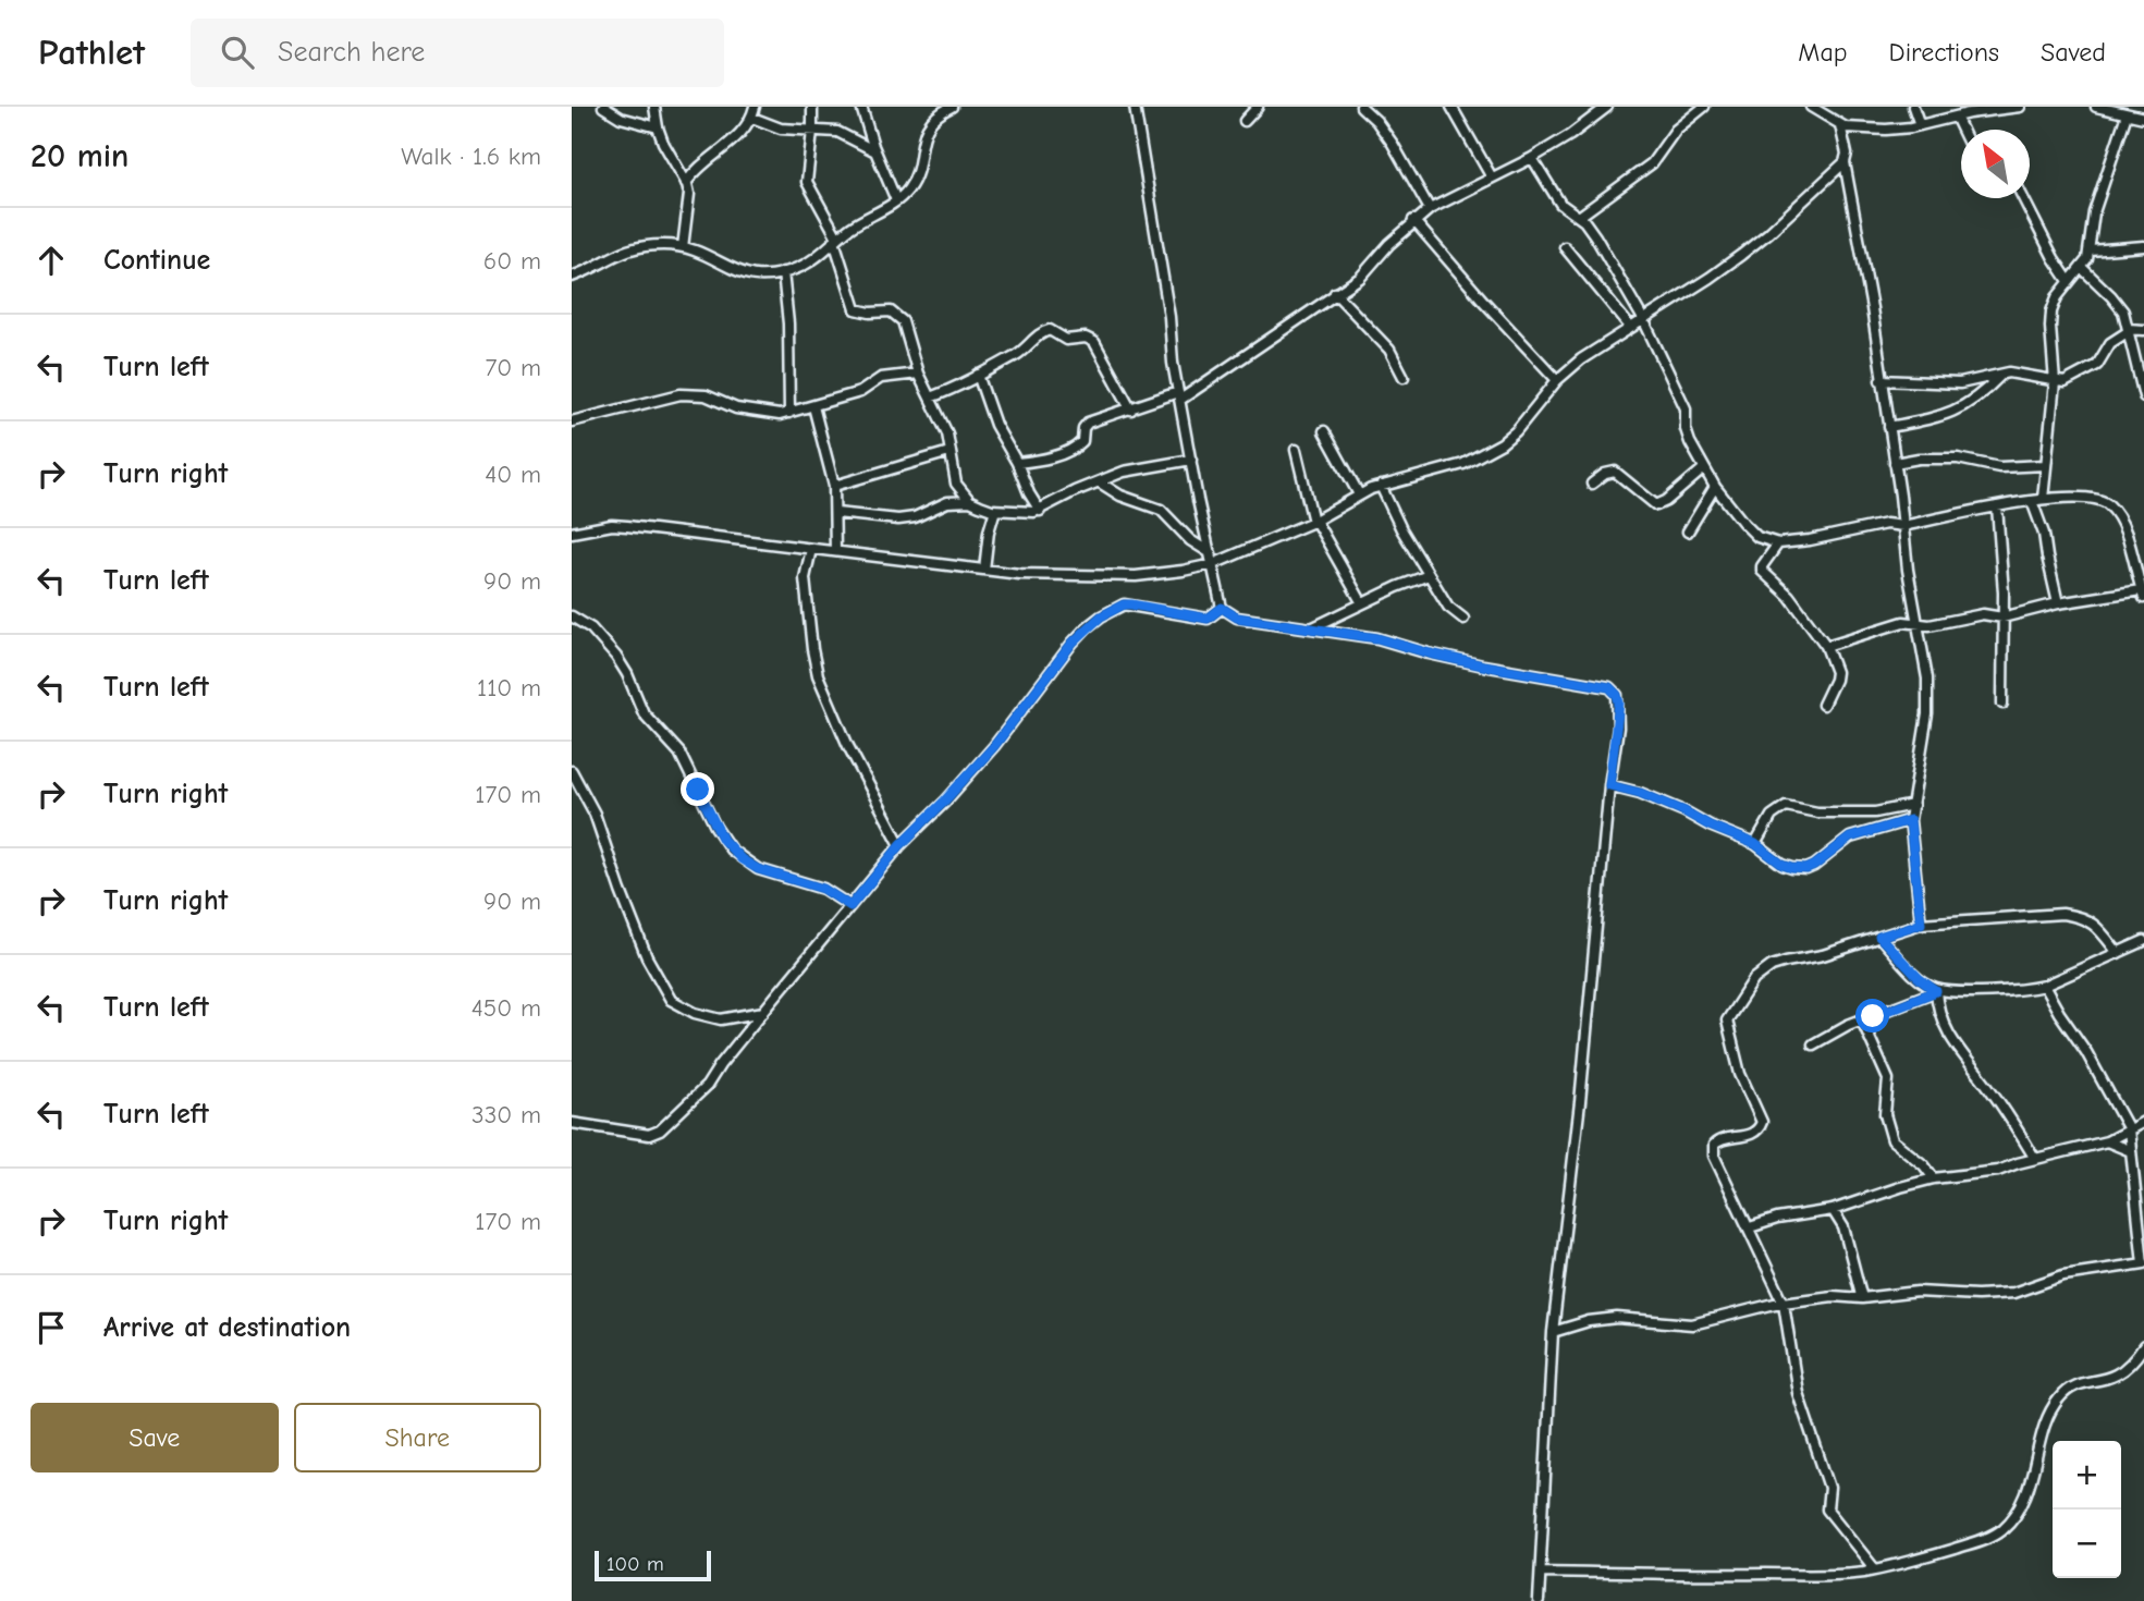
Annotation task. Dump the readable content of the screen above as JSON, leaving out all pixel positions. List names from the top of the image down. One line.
{"scale_bar":"100 m","north":"top left","page":{"header":"Pathlet","search":"Search here","nav":["Map","Directions","Saved"],"heading":["20 min","Walk · 1.6 km"],"list":[["Continue","60 m"],["Turn left","70 m"],["Turn right","40 m"],["Turn left","90 m"],["Turn left","110 m"],["Turn right","170 m"],["Turn right","90 m"],["Turn left","450 m"],["Turn left","330 m"],["Turn right","170 m"],"Arrive at destination"],"buttons":["Save","Share"],"map_buttons":["+","−"],"scale":"100 m"}}
